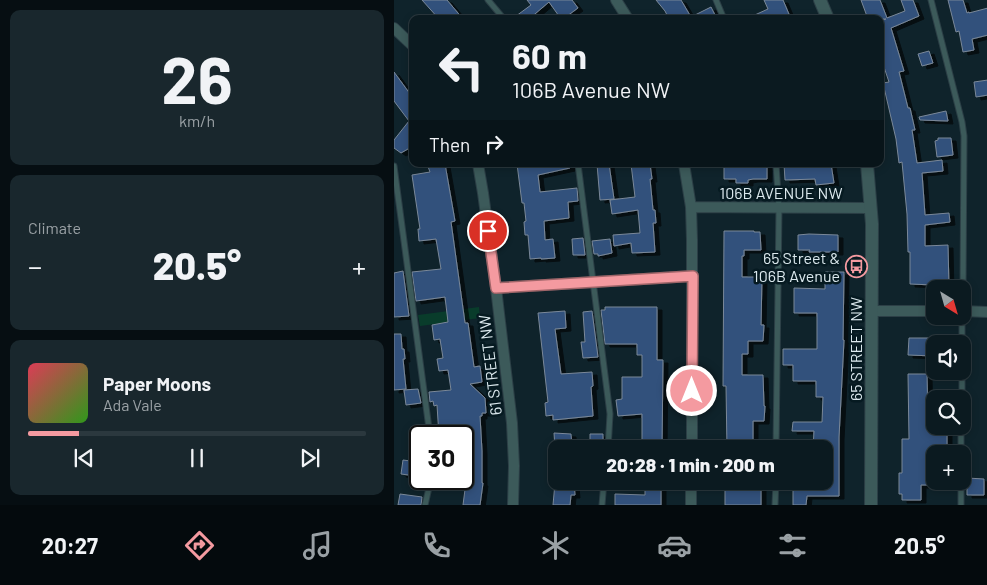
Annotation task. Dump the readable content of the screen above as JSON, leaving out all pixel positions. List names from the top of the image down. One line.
{"streets":{"street":["106B AVENUE NW","65 STREET NW","61 STREET NW"]},"crossings":[["106B AVENUE NW","65 STREET NW"]],"places":{"bus stop":["65 Street & 106B Avenue"]},"north":"bottom right","page":{"tile":[["26","km/h"],"Climate"],"turn":["60 m","106B Avenue NW"],"then":"Then","heat":["−","20.5°","+"],"map_buttons":"+","song":["Paper Moons","Ada Vale"],"limit":"30","trip":"20:28 · 1 min · 200 m","tabs":["20:27","20.5°"]}}
